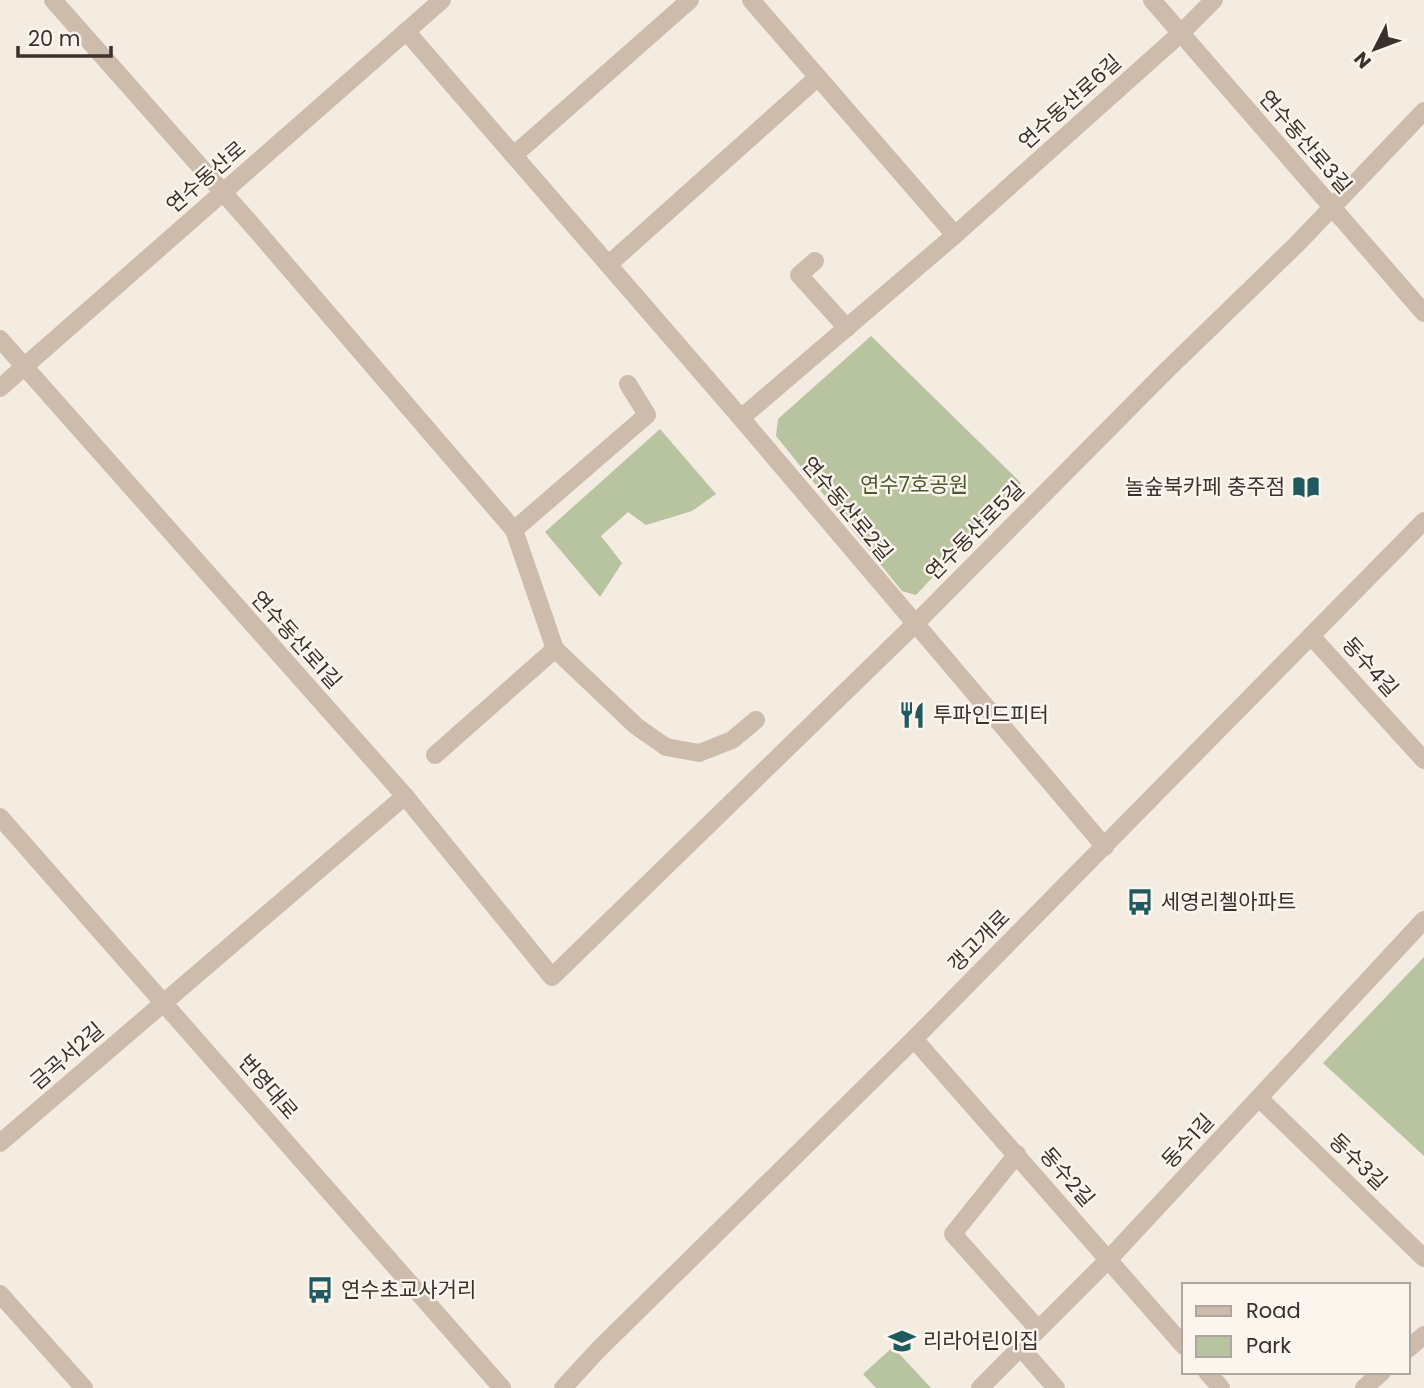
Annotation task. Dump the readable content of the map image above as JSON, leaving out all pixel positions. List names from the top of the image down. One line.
{"streets":{"street":["연수동산로6길","연수동산로3길","연수동산로","연수동산로2길","연수동산로5길","연수동산로1길","동수4길","갱고개로","금곡서2길","번영대로","동수1길","동수3길","동수2길"]},"crossings":[["연수동산로6길","연수동산로3길"],["연수동산로6길","연수동산로2길"],["연수동산로3길","연수동산로5길"],["연수동산로","연수동산로2길"],["연수동산로","연수동산로1길"],["연수동산로2길","연수동산로5길"],["연수동산로2길","갱고개로"],["연수동산로5길","연수동산로1길"],["연수동산로1길","금곡서2길"],["동수4길","갱고개로"],["갱고개로","동수2길"],["금곡서2길","번영대로"],["동수1길","동수3길"],["동수1길","동수2길"]],"parks":["연수7호공원"],"places":{"library":["놀숲북카페 충주점"],"restaurant":["투파인드피터"],"bus stop":["세영리첼아파트","연수초교사거리"],"school or university":["리라어린이집"]},"legend":["Road","Park"],"scale_bar":"20 m","north":"bottom left"}
